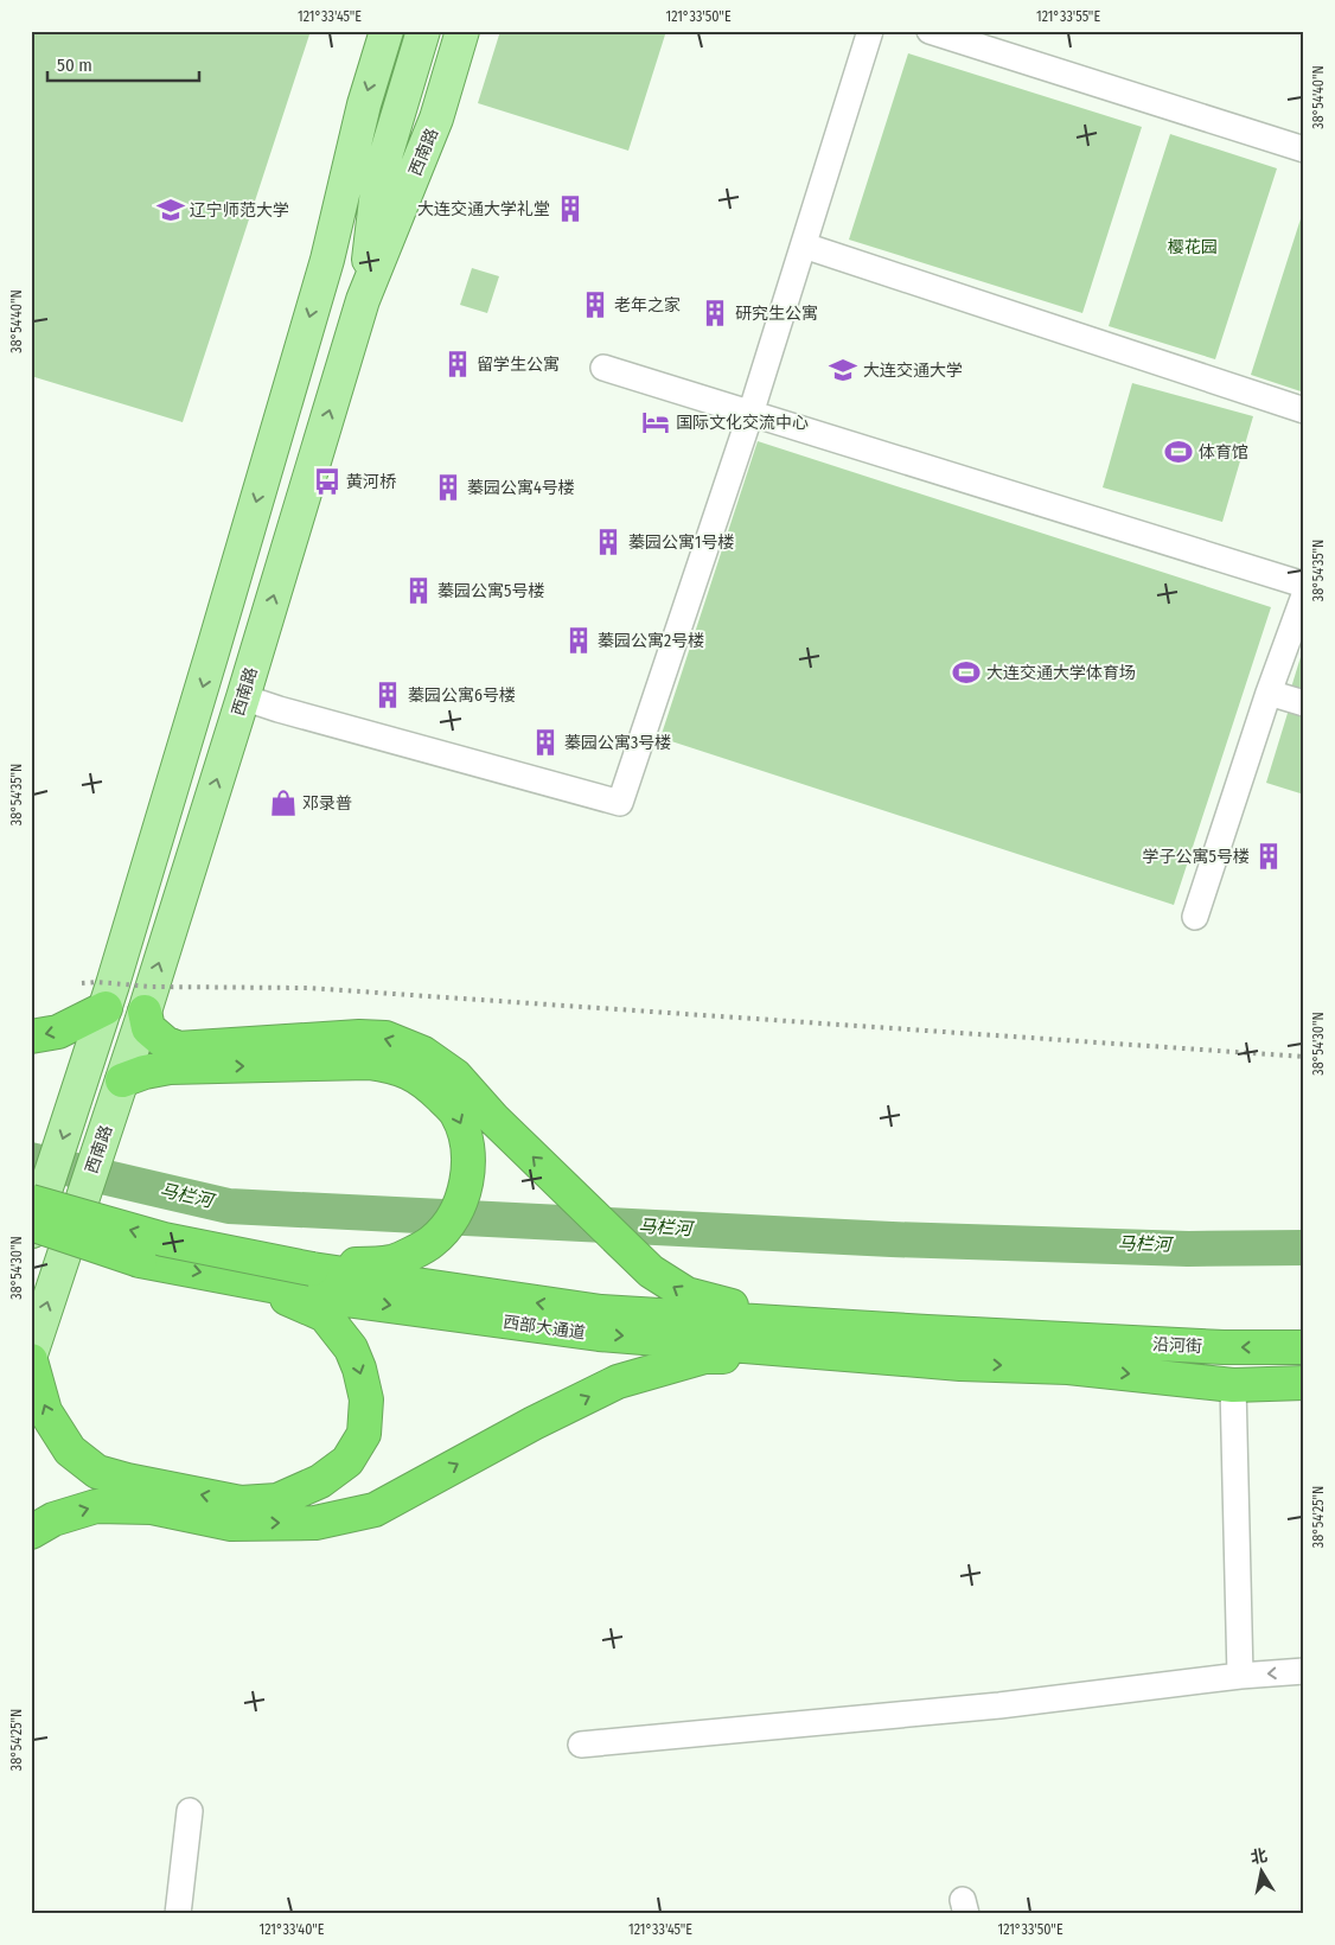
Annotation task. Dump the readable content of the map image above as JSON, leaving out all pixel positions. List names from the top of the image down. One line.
{"streets":{"highway":["西部大通道","沿河街"],"main road":["西南路"]},"crossings":[["西部大通道","沿河街"]],"water":["马栏河"],"parks":["樱花园"],"places":{"building":["大连交通大学礼堂","老年之家","研究生公寓","留学生公寓","蓁园公寓4号楼","蓁园公寓1号楼","蓁园公寓5号楼","蓁园公寓2号楼","蓁园公寓6号楼","蓁园公寓3号楼","学子公寓5号楼"],"school or university":["辽宁师范大学","大连交通大学"],"hotel":["国际文化交流中心"],"sports":["体育馆","大连交通大学体育场"],"bus stop":["黄河桥"],"shop":["邓录普"]},"scale_bar":"50 m","north":"top","coordinates":["121°33'45\"E","121°33'50\"E","121°33'55\"E","38°54'40\"N","38°54'35\"N","38°54'30\"N","38°54'25\"N","121°33'40\"E"]}
